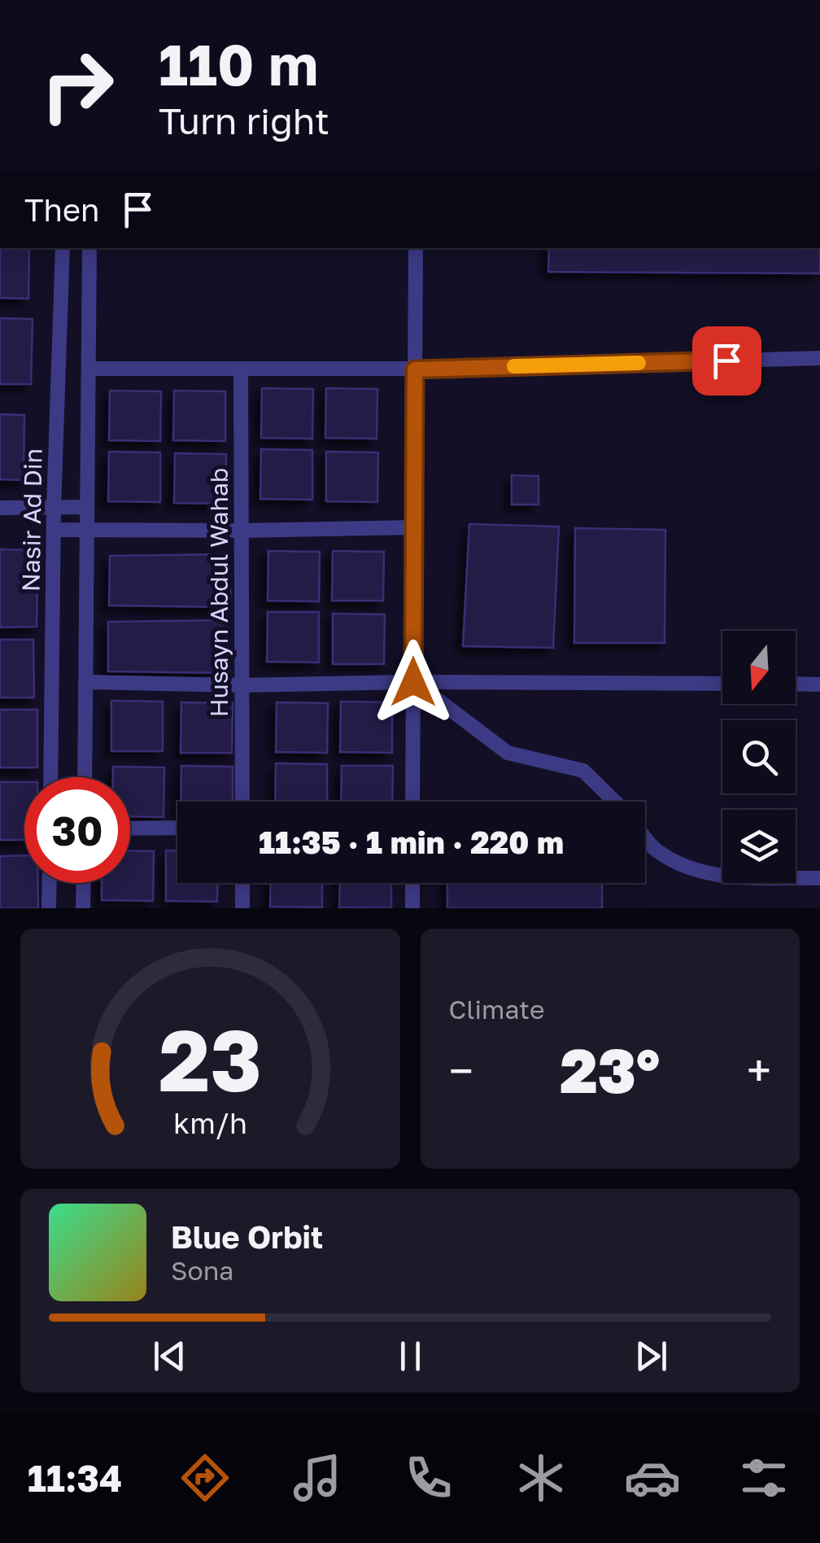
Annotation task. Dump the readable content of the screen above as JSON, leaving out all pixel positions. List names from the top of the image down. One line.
{"streets":{"street":["Nasir Ad Din","Husayn Abdul Wahab"]},"north":"bottom","page":{"turn":["110 m","Turn right"],"then":"Then","limit":"30","trip":"11:35 · 1 min · 220 m","tile":"Climate","heat":["−","23°","+"],"song":["Blue Orbit","Sona"],"tabs":"11:34","gauge":["23","km/h"]}}
